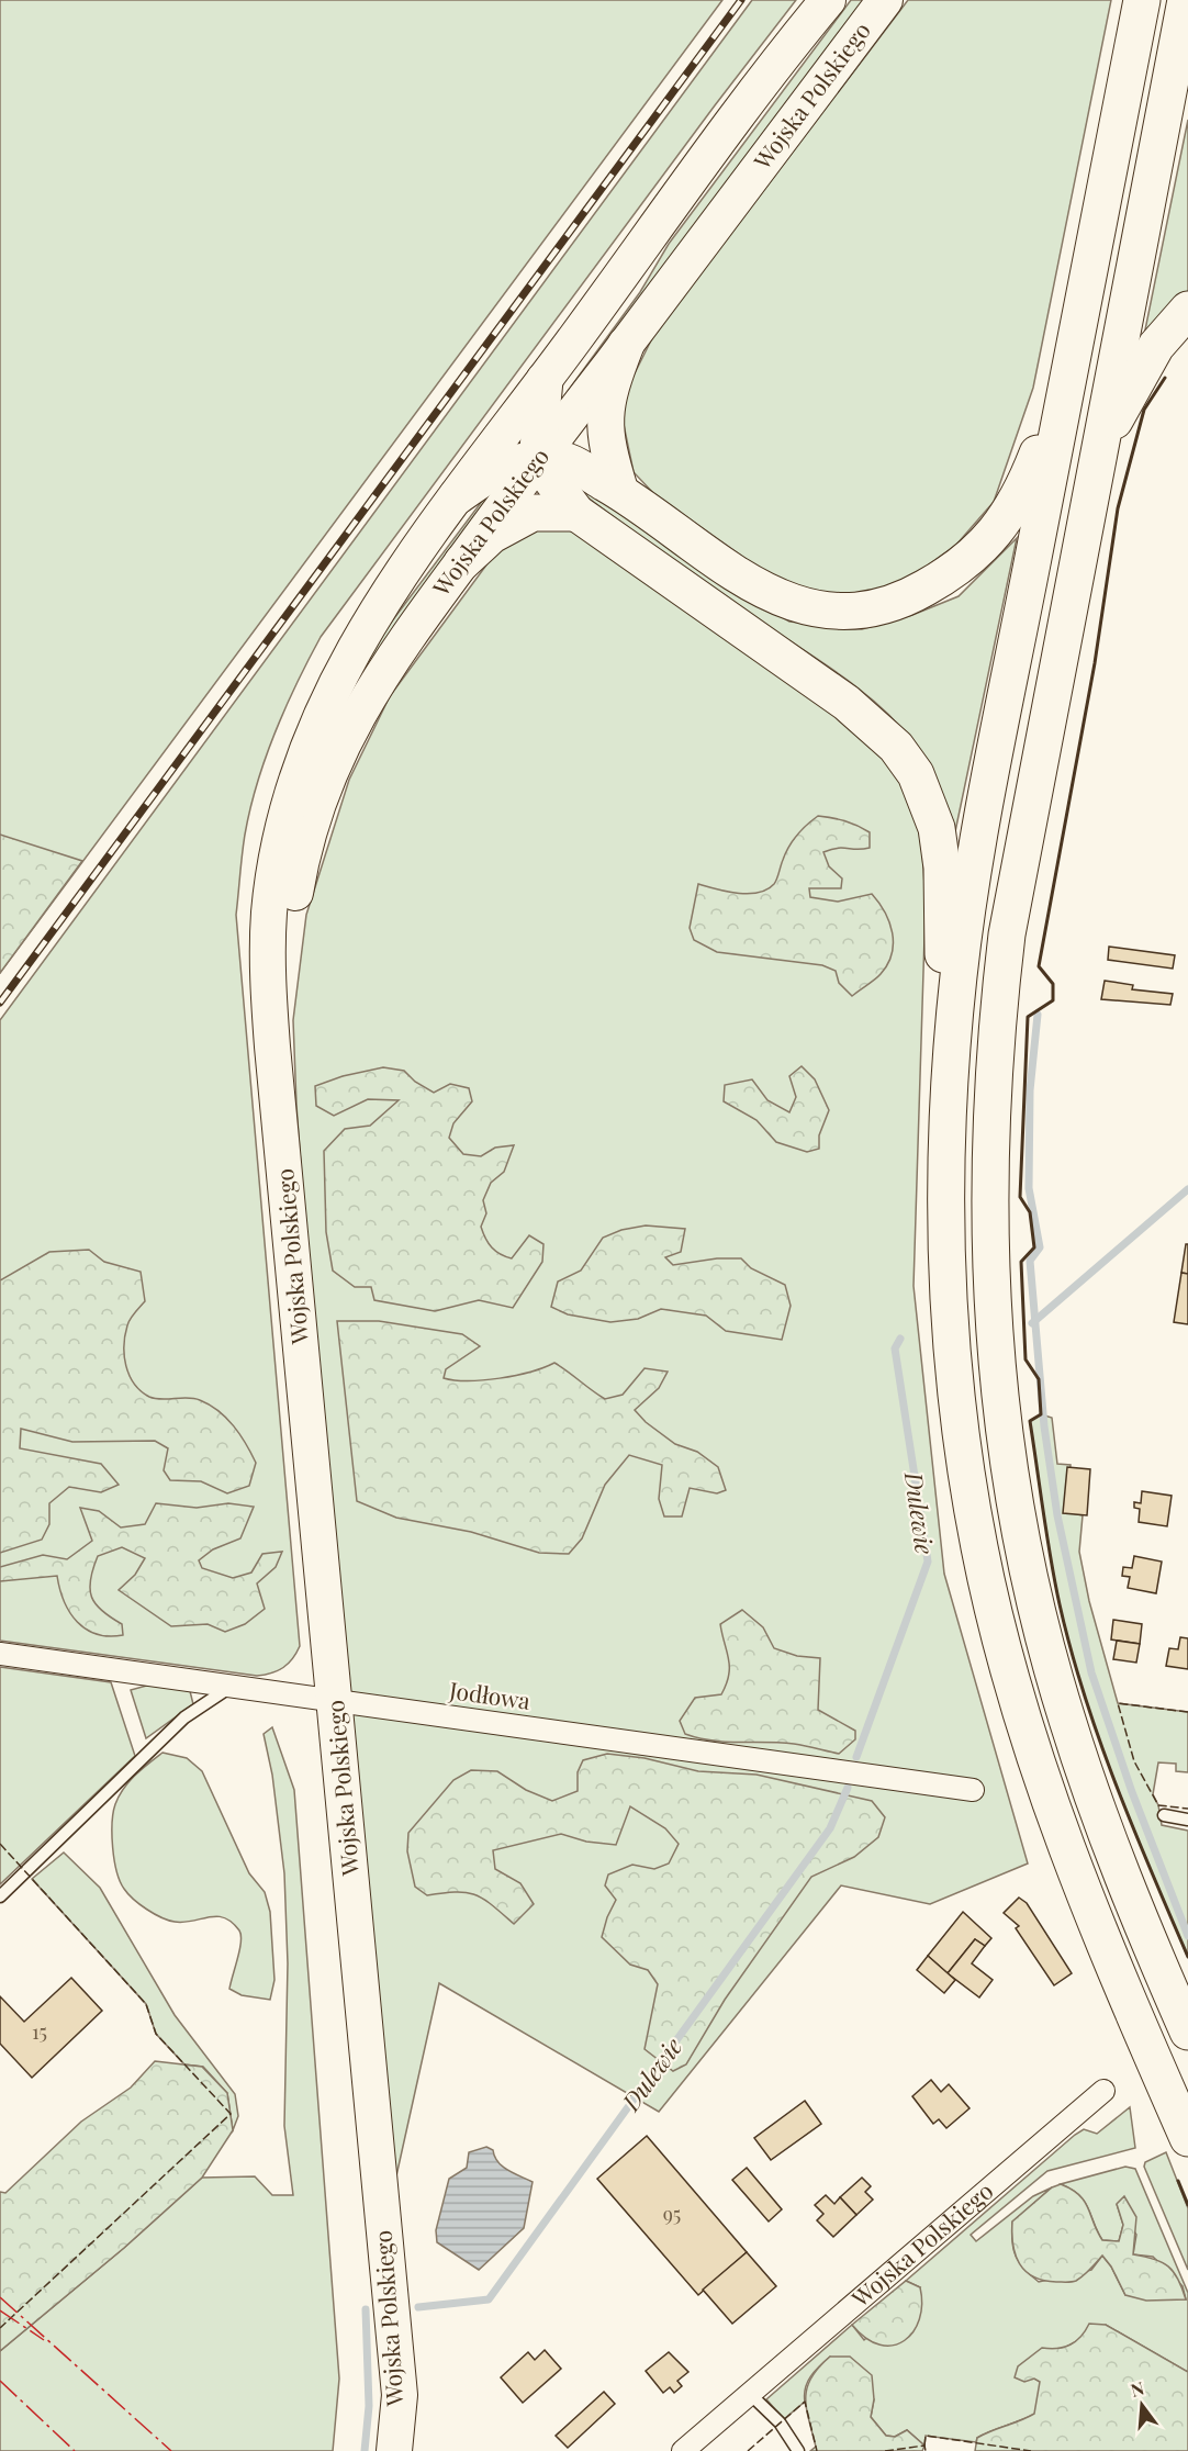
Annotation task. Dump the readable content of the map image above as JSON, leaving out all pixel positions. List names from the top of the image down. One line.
{"streets":{"main road":["Wojska Polskiego"],"street":["Jodłowa"]},"crossings":[["Wojska Polskiego","Jodłowa"]],"water":["Dulewie"],"house_numbers":["15","95"],"north":"top"}
